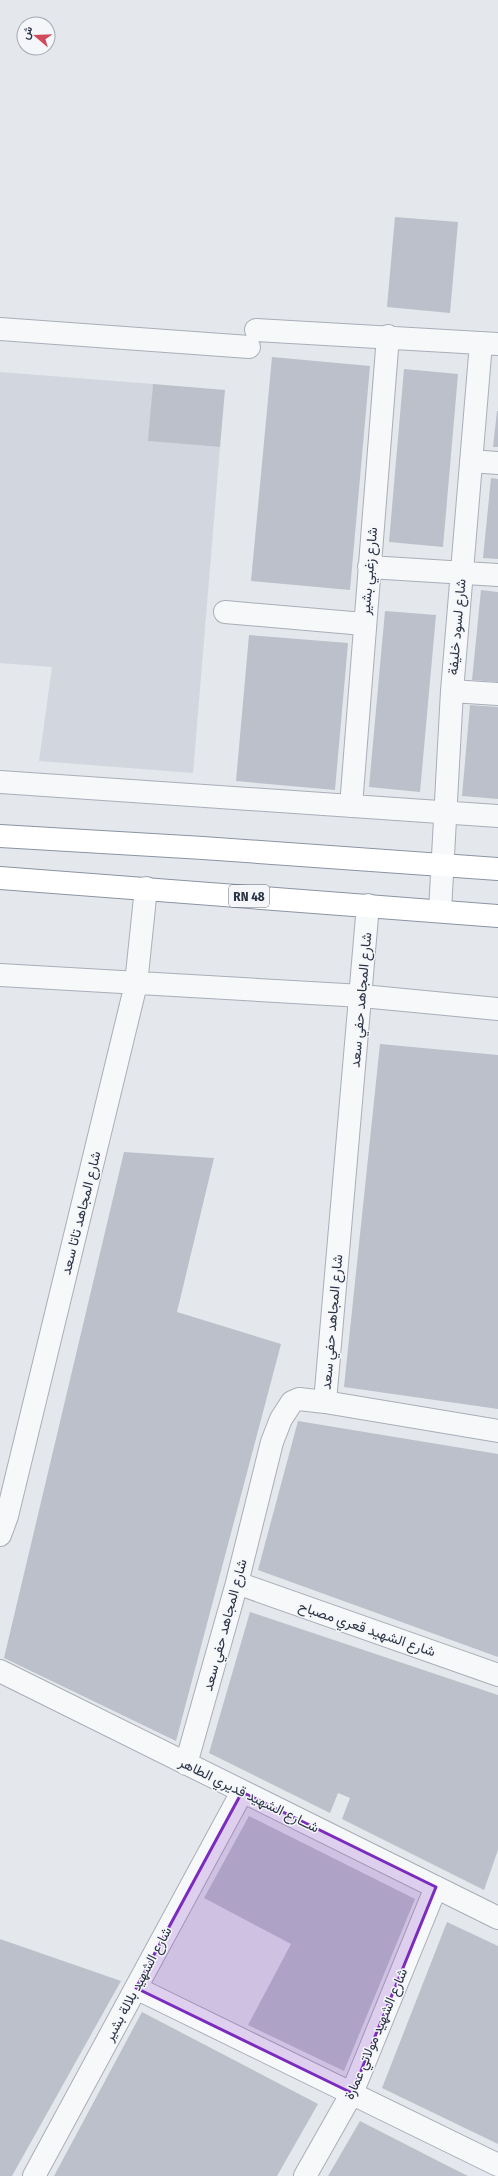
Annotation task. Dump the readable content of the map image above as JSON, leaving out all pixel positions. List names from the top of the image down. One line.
{"streets":{"highway":["RN 48"],"street":["شارع زغبي بشير","شارع لسود خليفة","شارع المجاهد حفي سعد","شارع المجاهد تاتا سعد","شارع الشهيد قعري مصباح","شــارع الشهيد قديري الطاهر","شارع الشهيد بلالة بشير","شارع الشهيد مولاتي عمارة"]},"crossings":[["شارع لسود خليفة","RN 48"],["RN 48","شارع المجاهد حفي سعد"],["RN 48","شارع المجاهد تاتا سعد"],["شارع المجاهد حفي سعد","شارع الشهيد قعري مصباح"],["شارع المجاهد حفي سعد","شــارع الشهيد قديري الطاهر"],["شــارع الشهيد قديري الطاهر","شارع الشهيد بلالة بشير"],["شــارع الشهيد قديري الطاهر","شارع الشهيد مولاتي عمارة"]],"north":"left"}
